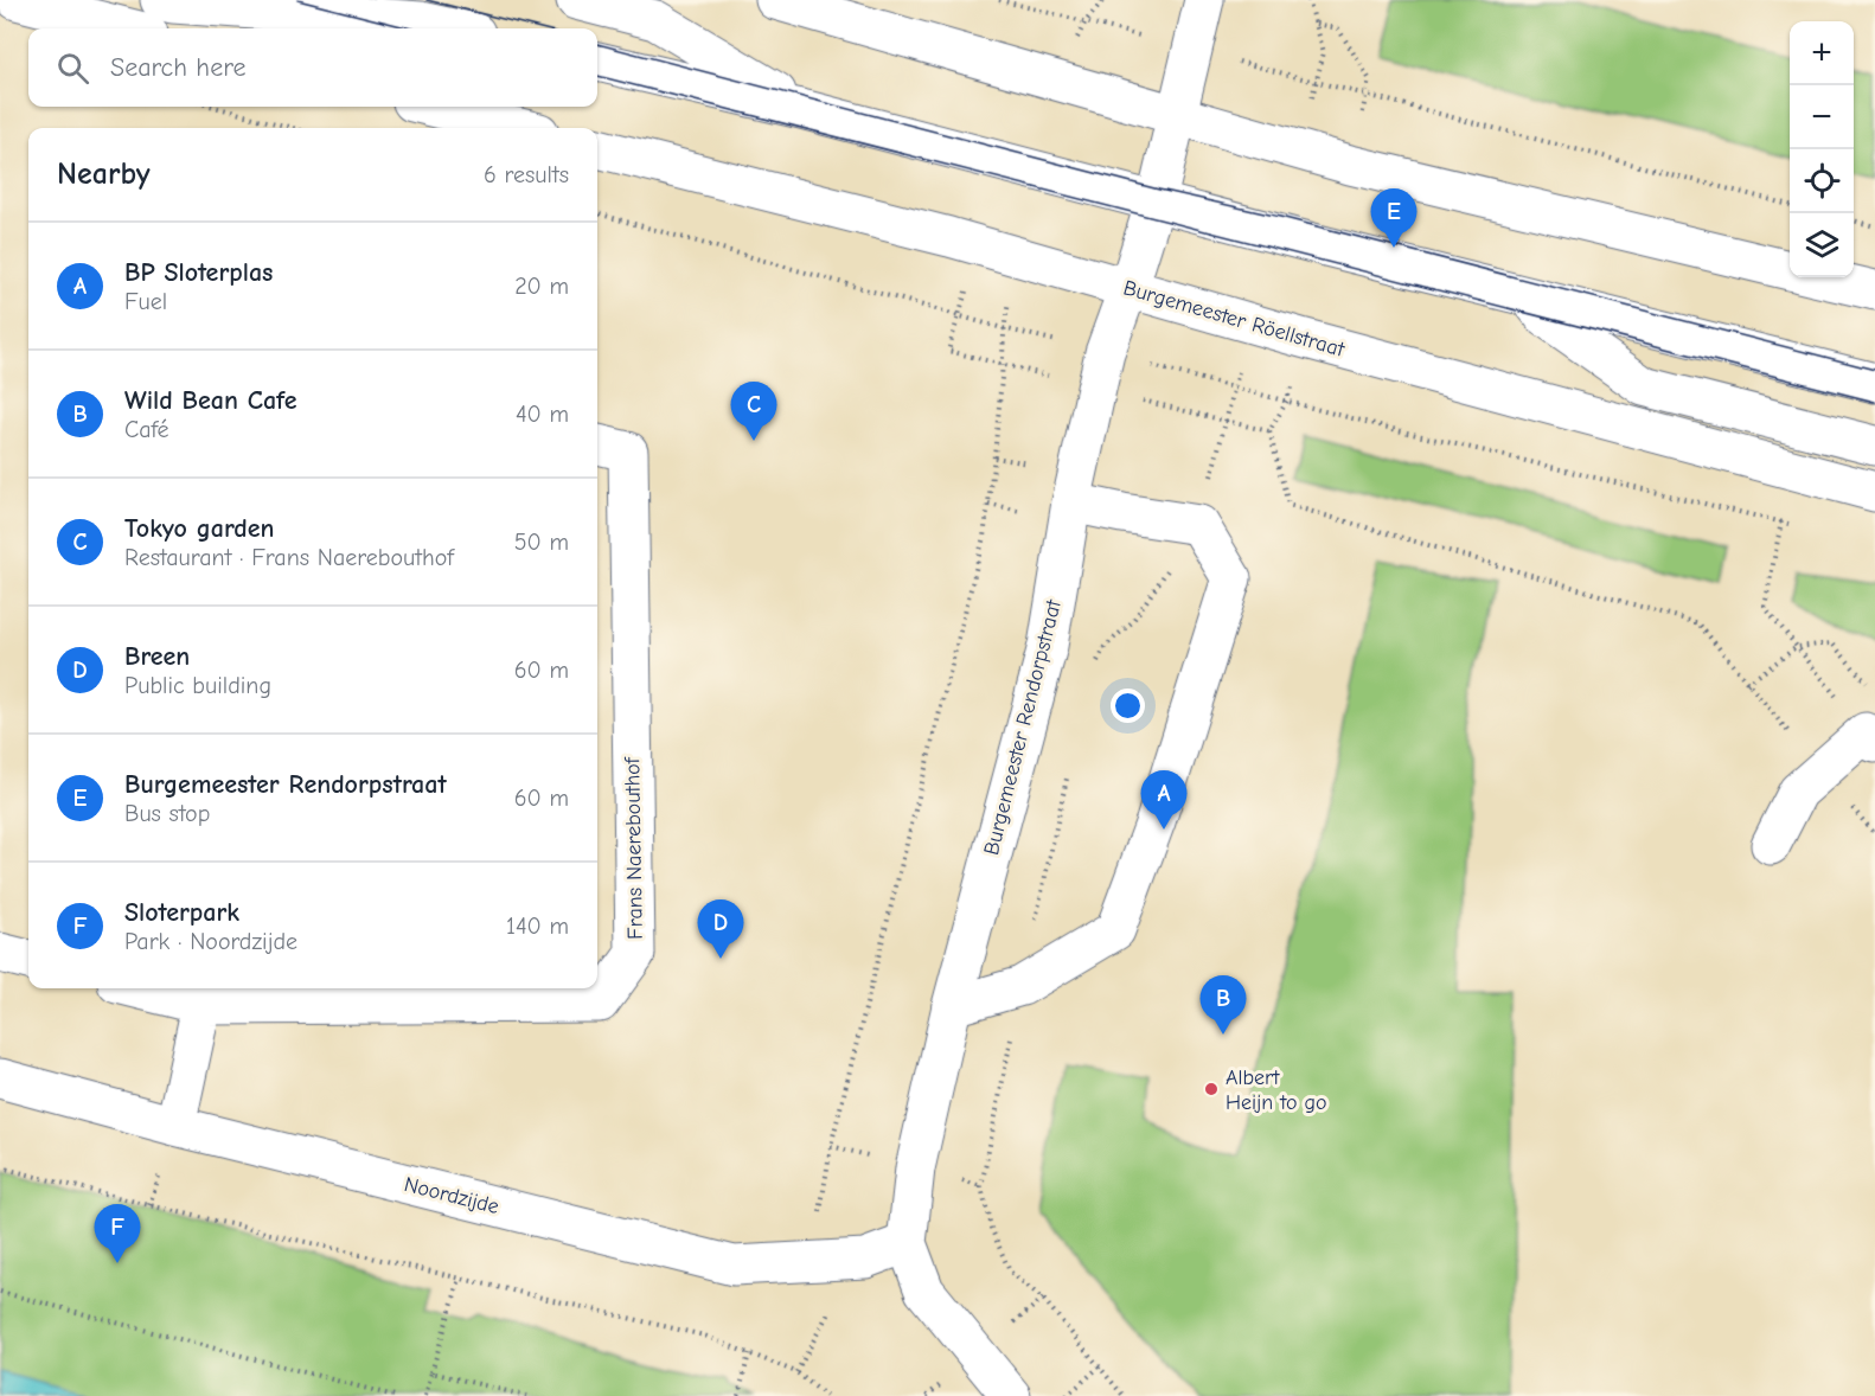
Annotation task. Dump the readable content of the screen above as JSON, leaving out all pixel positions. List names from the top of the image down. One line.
{"streets":{"main road":["Burgemeester Röellstraat","Burgemeester Rendorpstraat","Frans Naerebouthof","Noordzijde"]},"crossings":[["Burgemeester Röellstraat","Burgemeester Rendorpstraat"],["Burgemeester Rendorpstraat","Noordzijde"]],"places":["Albert Heijn to go"],"page":{"map_buttons":["+","−"],"search":"Search here","heading":["Nearby","6 results"],"pins":["E","C","A","D","B","F"],"list":[{"mark":"A","name":"BP Sloterplas","note":"Fuel","value":"20 m"},{"mark":"B","name":"Wild Bean Cafe","note":"Café","value":"40 m"},{"mark":"C","name":"Tokyo garden","note":"Restaurant · Frans Naerebouthof","value":"50 m"},{"mark":"D","name":"Breen","note":"Public building","value":"60 m"},{"mark":"E","name":"Burgemeester Rendorpstraat","note":"Bus stop","value":"60 m"},{"mark":"F","name":"Sloterpark","note":"Park · Noordzijde","value":"140 m"}]}}
